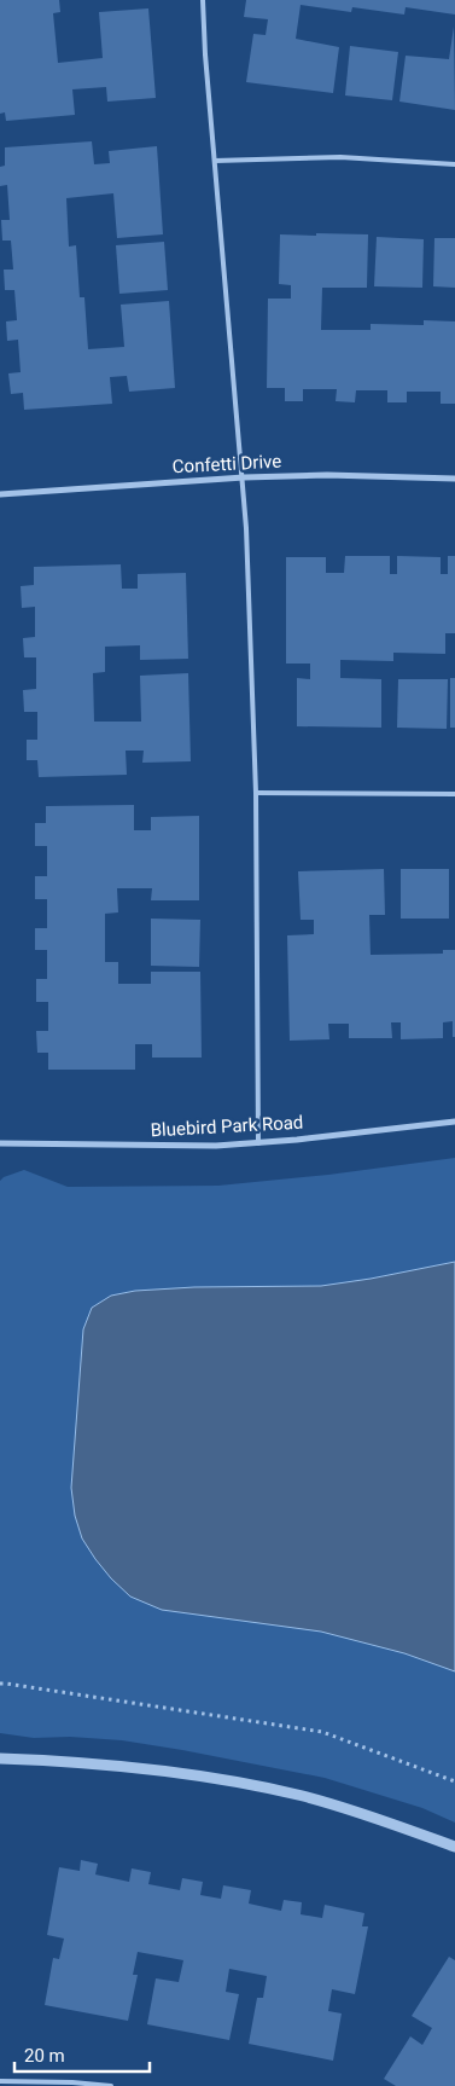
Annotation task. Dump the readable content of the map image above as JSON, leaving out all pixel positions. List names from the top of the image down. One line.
{"streets":{"street":["Confetti Drive","Bluebird Park Road"]},"scale_bar":"20 m"}
